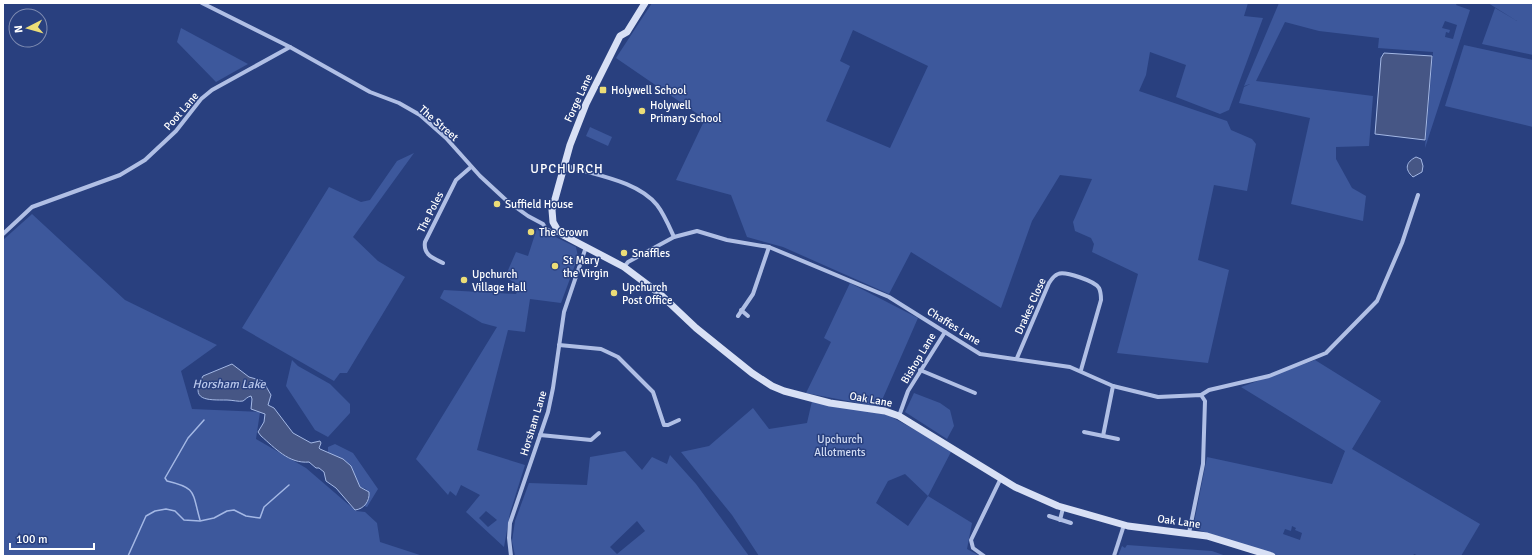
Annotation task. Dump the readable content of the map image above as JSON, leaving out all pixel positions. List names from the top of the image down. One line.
{"streets":{"street":["Forge Lane","Poot Lane","The Street","The Poles","Drakes Close","Chaffes Lane","Bishop Lane","Oak Lane","Horsham Lane"]},"crossings":[["Forge Lane","Oak Lane"],["Poot Lane","The Street"],["The Street","The Poles"],["The Street","Oak Lane"],["Drakes Close","Chaffes Lane"],["Chaffes Lane","Bishop Lane"],["Chaffes Lane","Oak Lane"],["Bishop Lane","Oak Lane"],["Oak Lane","Horsham Lane"]],"districts":["UPCHURCH"],"water":["Horsham Lake"],"parks":["Upchurch Allotments"],"places":{"transit":["Holywell School"],"other":["Holywell Primary School","Suffield House","The Crown","Snaffles","St Mary the Virgin","Upchurch Village Hall","Upchurch Post Office"]},"scale_bar":"100 m","north":"left"}
